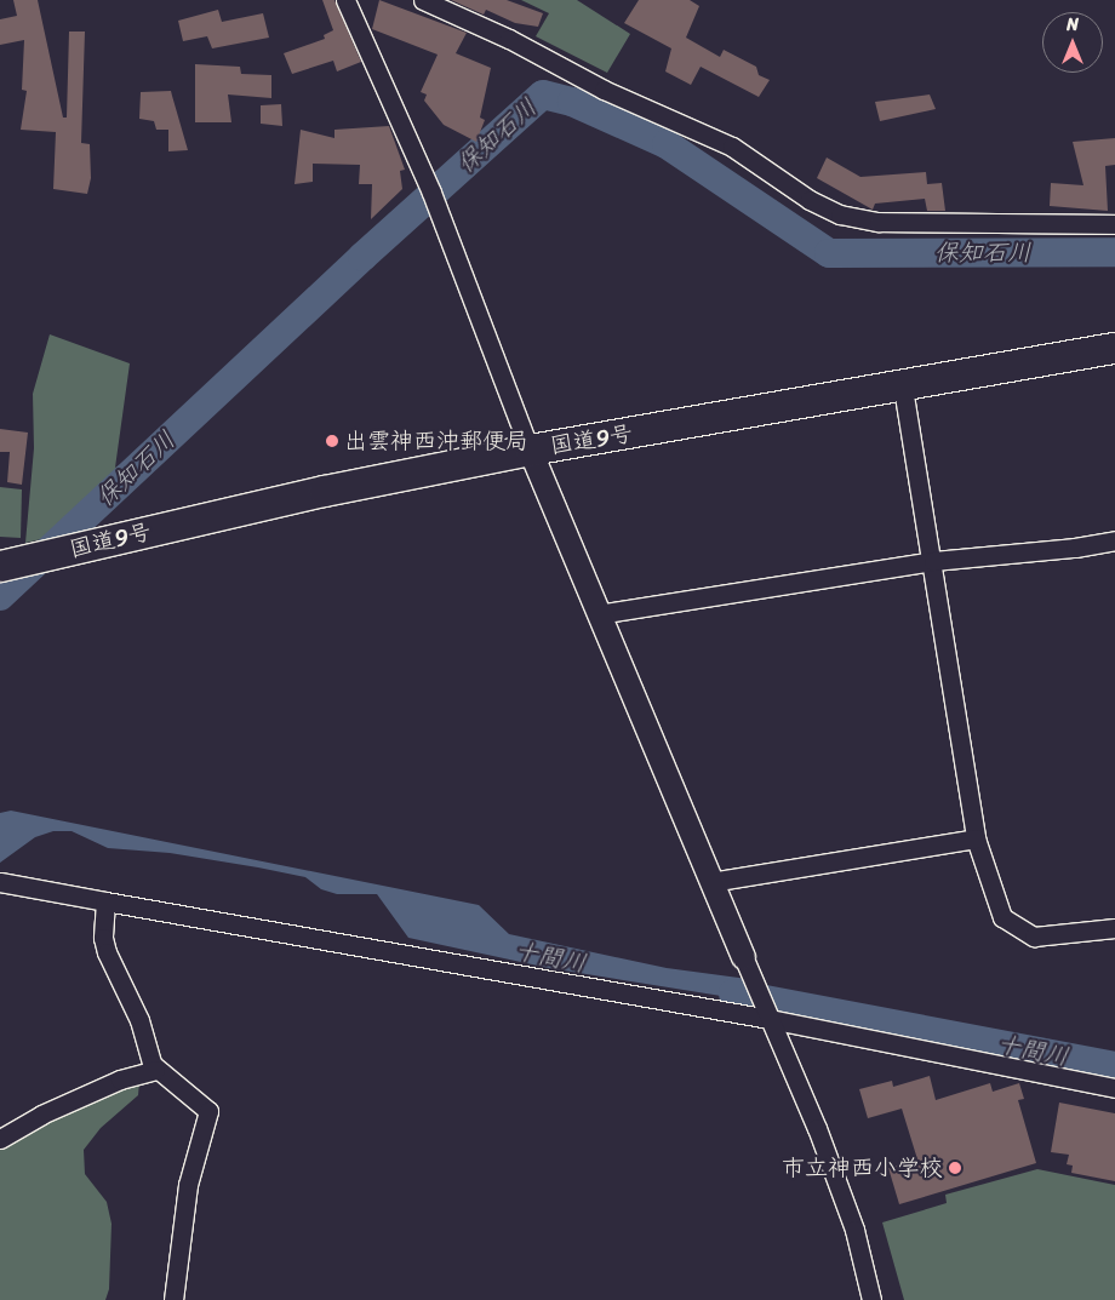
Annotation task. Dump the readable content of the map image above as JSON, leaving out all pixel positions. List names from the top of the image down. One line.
{"streets":{"highway":["国道9号"]},"water":["保知石川","十間川"],"places":["出雲神西沖郵便局","市立神西小学校"],"north":"top"}
